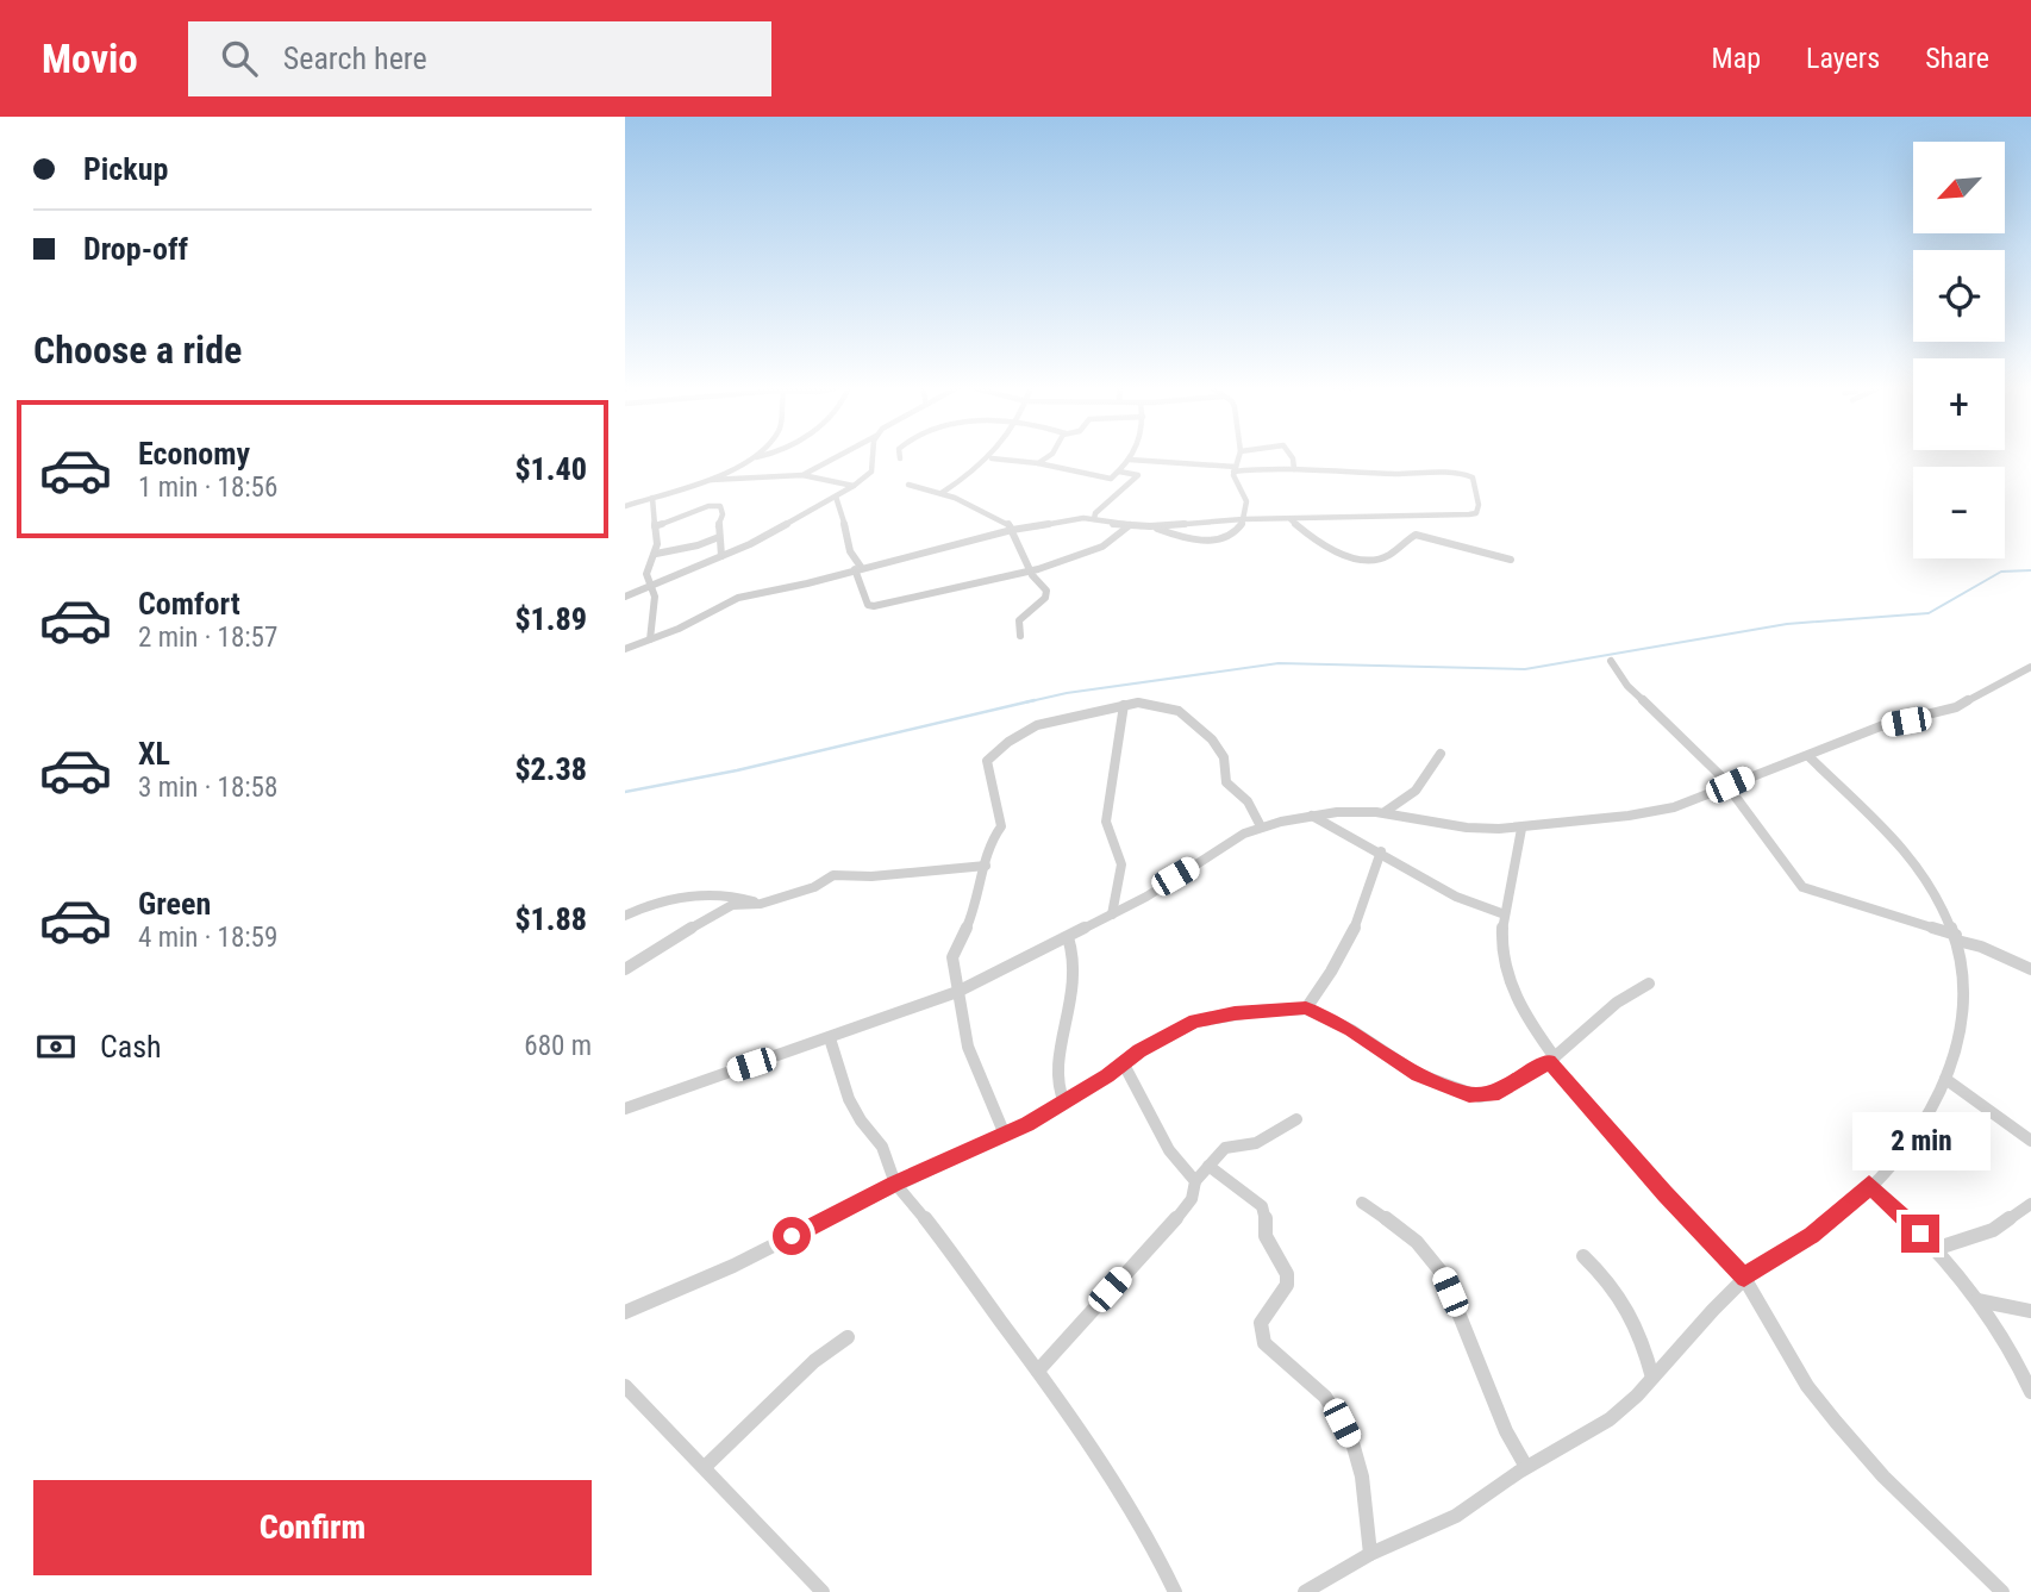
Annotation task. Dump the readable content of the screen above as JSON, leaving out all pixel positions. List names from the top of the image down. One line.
{"north":"bottom left","page":{"header":"Movio","search":"Search here","nav":["Map","Layers","Share"],"banner":["Pickup","Drop-off"],"map_buttons":["+","−"],"heading":"Choose a ride","list":[{"name":"Economy","note":"1 min · 18:56","value":"$1.40"},{"name":"Comfort","note":"2 min · 18:57","value":"$1.89"},{"name":"XL","note":"3 min · 18:58","value":"$2.38"},{"name":"Green","note":"4 min · 18:59","value":"$1.88"}],"pay":["Cash","680 m"],"bubble":"2 min","buttons":"Confirm"}}
